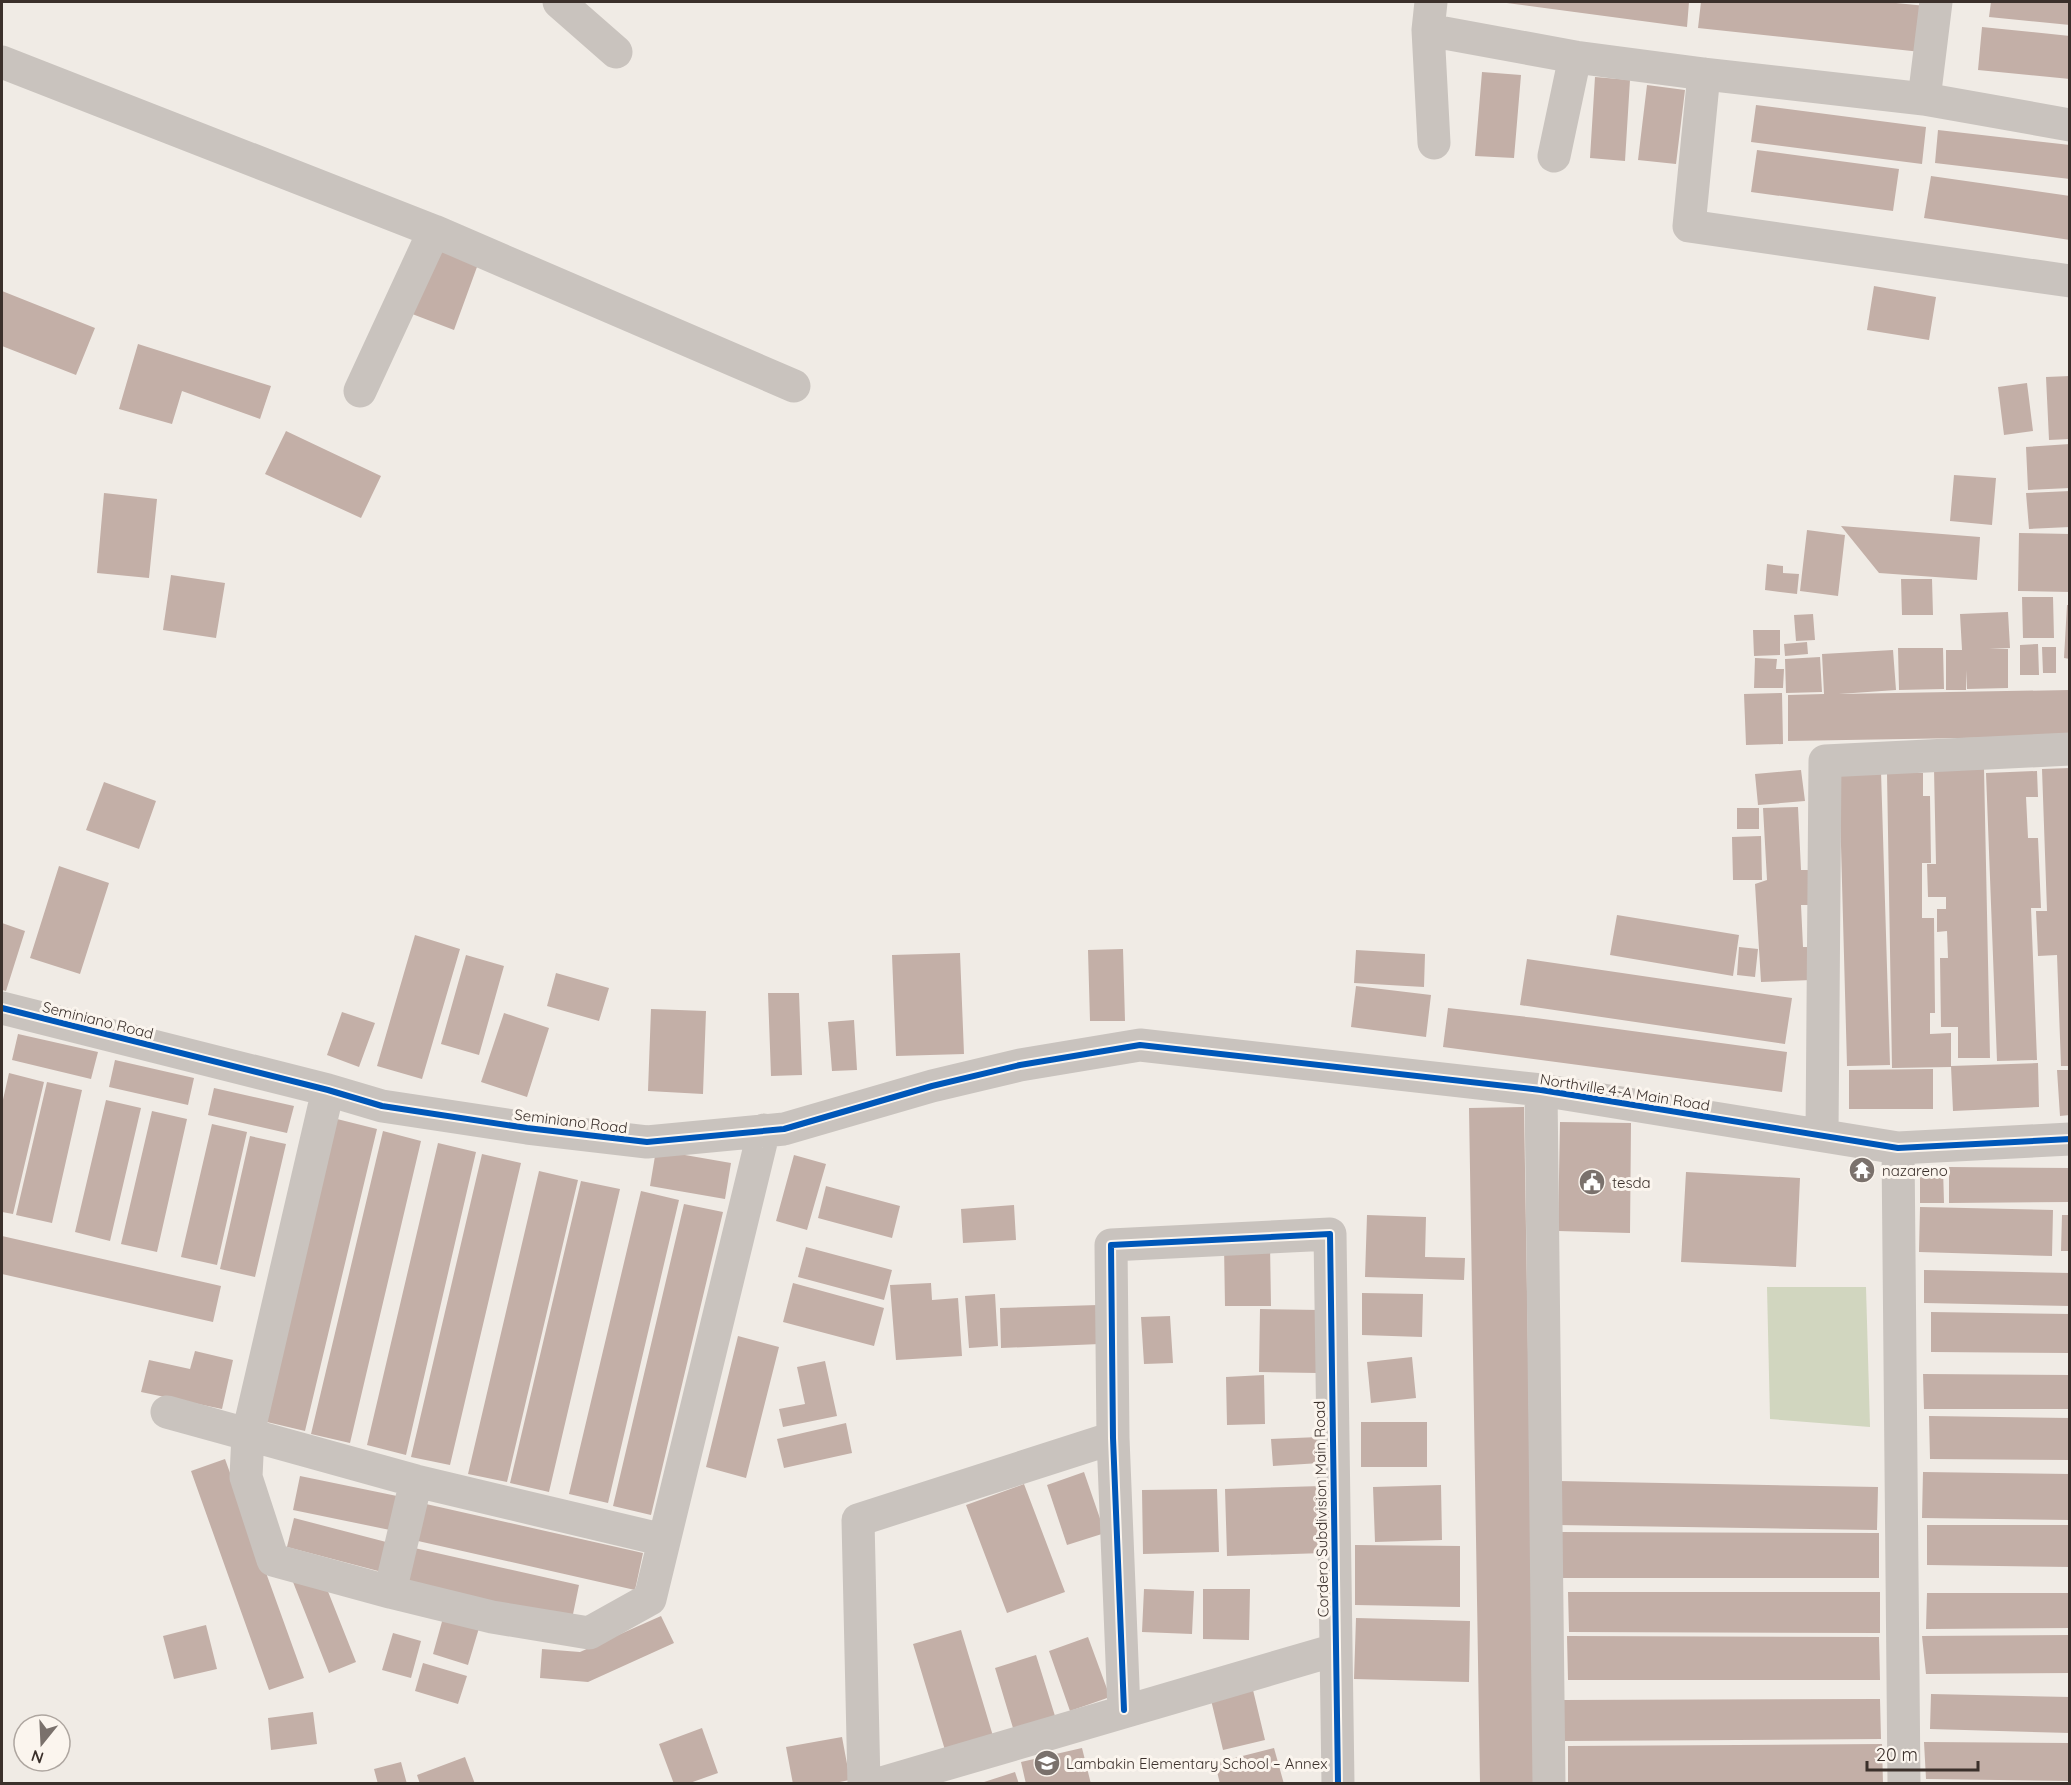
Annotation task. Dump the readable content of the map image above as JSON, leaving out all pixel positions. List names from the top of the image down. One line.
{"streets":{"street":["Seminiano Road","Northville 4-A Main Road","Cordero Subdivision Main Road"]},"crossings":[["Seminiano Road","Northville 4-A Main Road"]],"places":{"temple":["nazareno"],"public building":["tesda"],"school or university":["Lambakin Elementary School – Annex"]},"scale_bar":"20 m","north":"bottom"}
